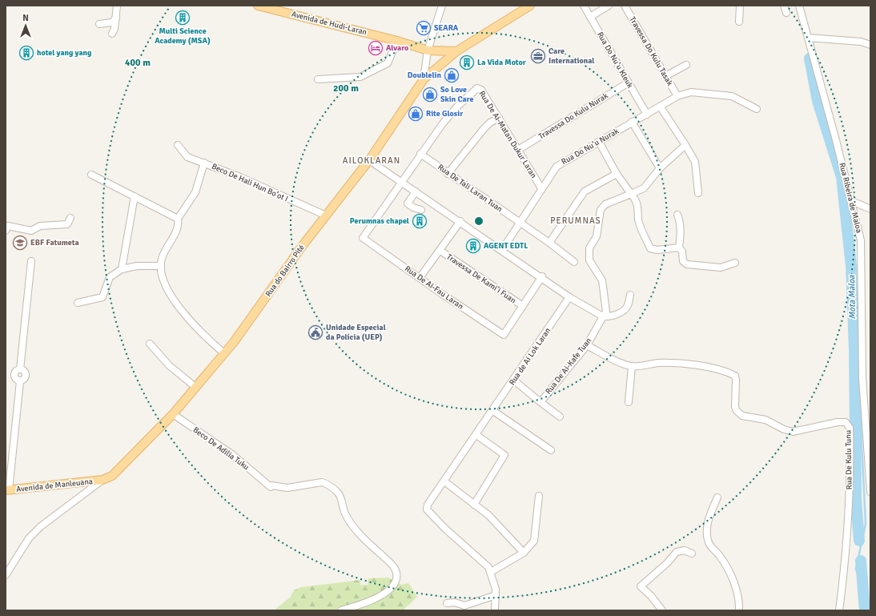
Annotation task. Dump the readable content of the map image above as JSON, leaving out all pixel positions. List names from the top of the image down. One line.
{"streets":{"main road":["Avenida de Hudi-Laran","Rua do Bairro Pité","Avenida de Manleuana"],"street":["Travessa Do Kulu Tasak","Rua Do Nu’u Kleuk","Travessa Do Kulu Nurak","Rua De Ai-Matan Dukur Laran","Rua Do Nu’u Nurak","Beco De Hali Hun Bo’ot I","Rua De Tali Laran Tuan","Rua Ribeira de Maloa","Travessa De Kami’i Fuan","Rua De Ai-Fau Laran","Rua de Ai Lok Laran","Rua De Ai-Kafe Tuan","Beco De Adilia Tuku","Rua De Kulu Tunu"]},"crossings":[["Avenida de Hudi-Laran","Rua do Bairro Pité"],["Travessa Do Kulu Tasak","Rua Do Nu’u Nurak"],["Rua Do Nu’u Kleuk","Travessa Do Kulu Nurak"],["Rua Do Nu’u Kleuk","Rua Do Nu’u Nurak"],["Travessa Do Kulu Nurak","Rua De Ai-Matan Dukur Laran"],["Rua De Ai-Matan Dukur Laran","Rua Do Nu’u Nurak"],["Rua De Ai-Matan Dukur Laran","Rua De Tali Laran Tuan"],["Rua De Ai-Matan Dukur Laran","Rua De Ai-Fau Laran"],["Rua Do Nu’u Nurak","Rua De Tali Laran Tuan"],["Beco De Hali Hun Bo’ot I","Rua do Bairro Pité"],["Rua do Bairro Pité","Beco De Adilia Tuku"],["Rua do Bairro Pité","Avenida de Manleuana"],["Travessa De Kami’i Fuan","Rua De Ai-Fau Laran"],["Rua de Ai Lok Laran","Rua De Ai-Kafe Tuan"],["Rua De Ai-Kafe Tuan","Rua De Kulu Tunu"]],"districts":["AILOKLARAN","PERUMNAS"],"water":["Mota Maloa"],"places":{"building":["Multi Science Academy (MSA)","hotel yang yang","La Vida Motor","Perumnas chapel","AGENT EDTL"],"supermarket":["SEARA"],"hotel":["Alvaro"],"office":["Care International"],"shop":["Doublelin","So Love Skin Care","Rite Glosir"],"school or university":["EBF Fatumeta"],"public building":["Unidade Especial da Polícia (UEP)"]},"north":"top","rings":["400 m","200 m"]}
